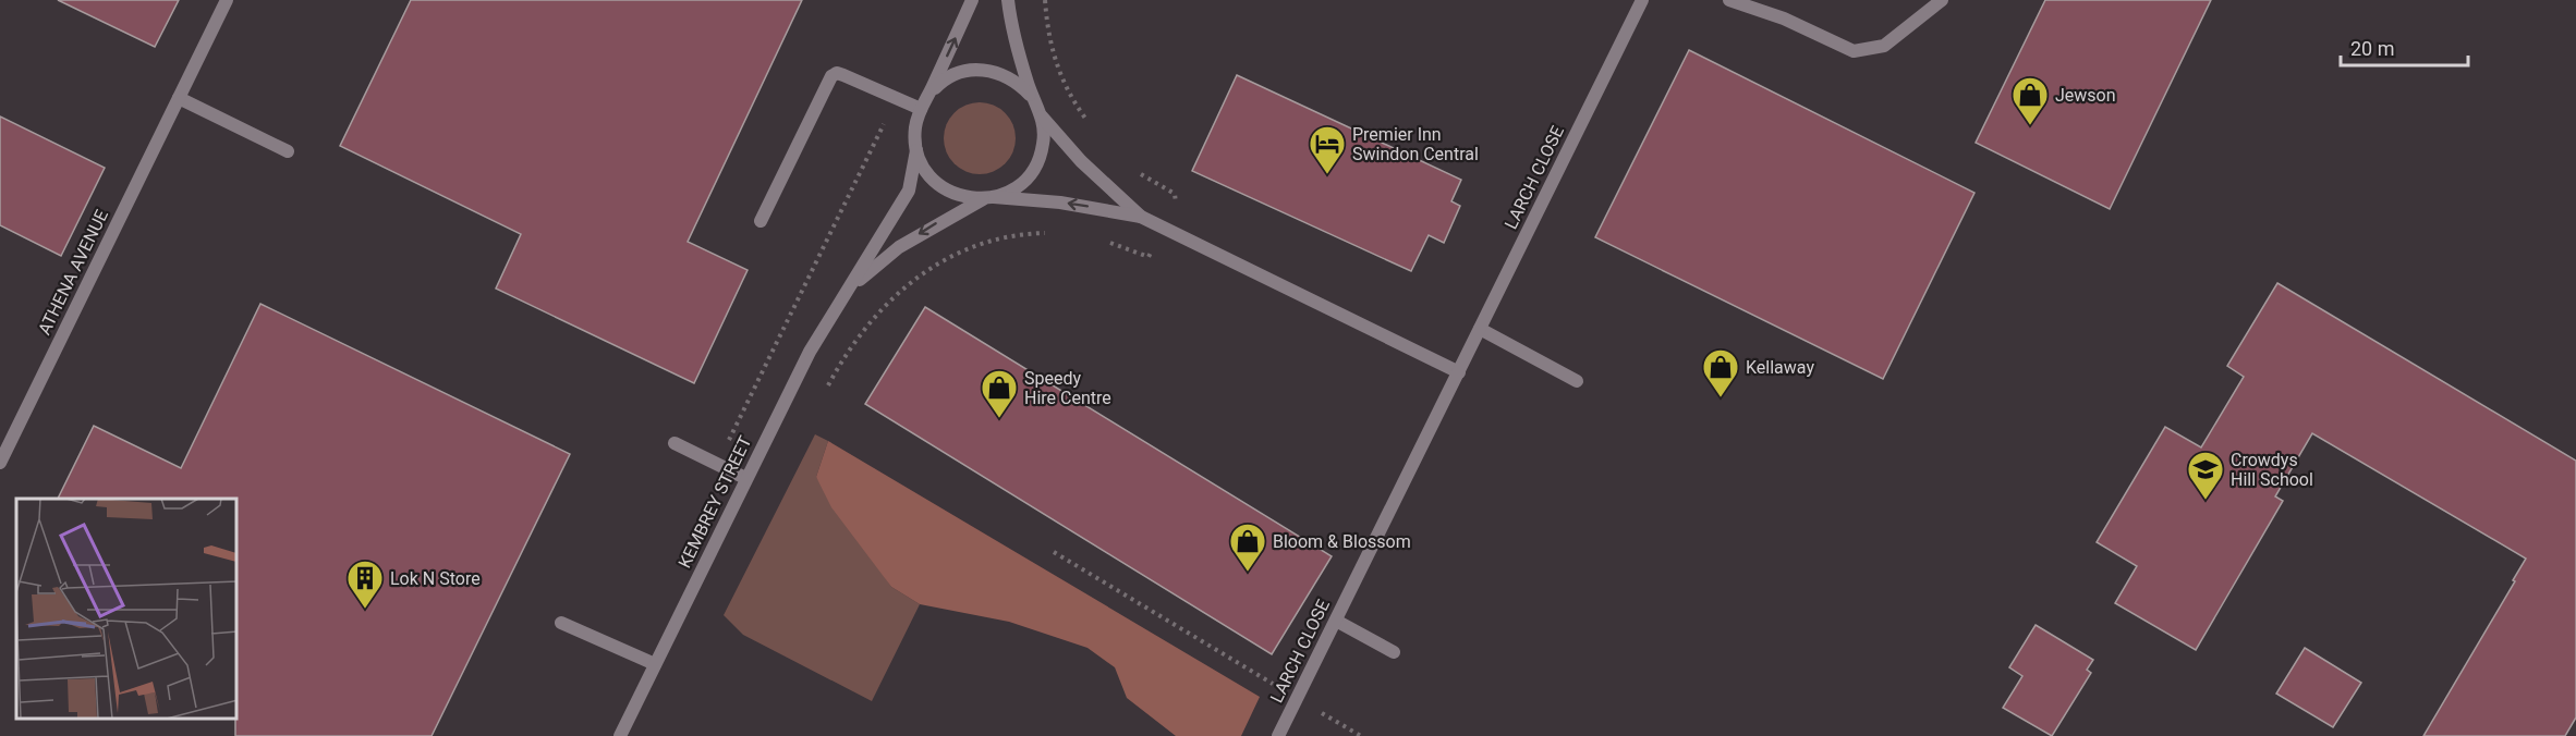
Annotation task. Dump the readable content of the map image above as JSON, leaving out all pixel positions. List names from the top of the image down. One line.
{"streets":{"street":["LARCH CLOSE","ATHENA AVENUE","KEMBREY STREET"]},"places":{"shop":["Jewson","Kellaway","Speedy Hire Centre","Bloom & Blossom"],"hotel":["Premier Inn Swindon Central"],"school or university":["Crowdys Hill School"],"building":["Lok N Store"]},"scale_bar":"20 m"}
